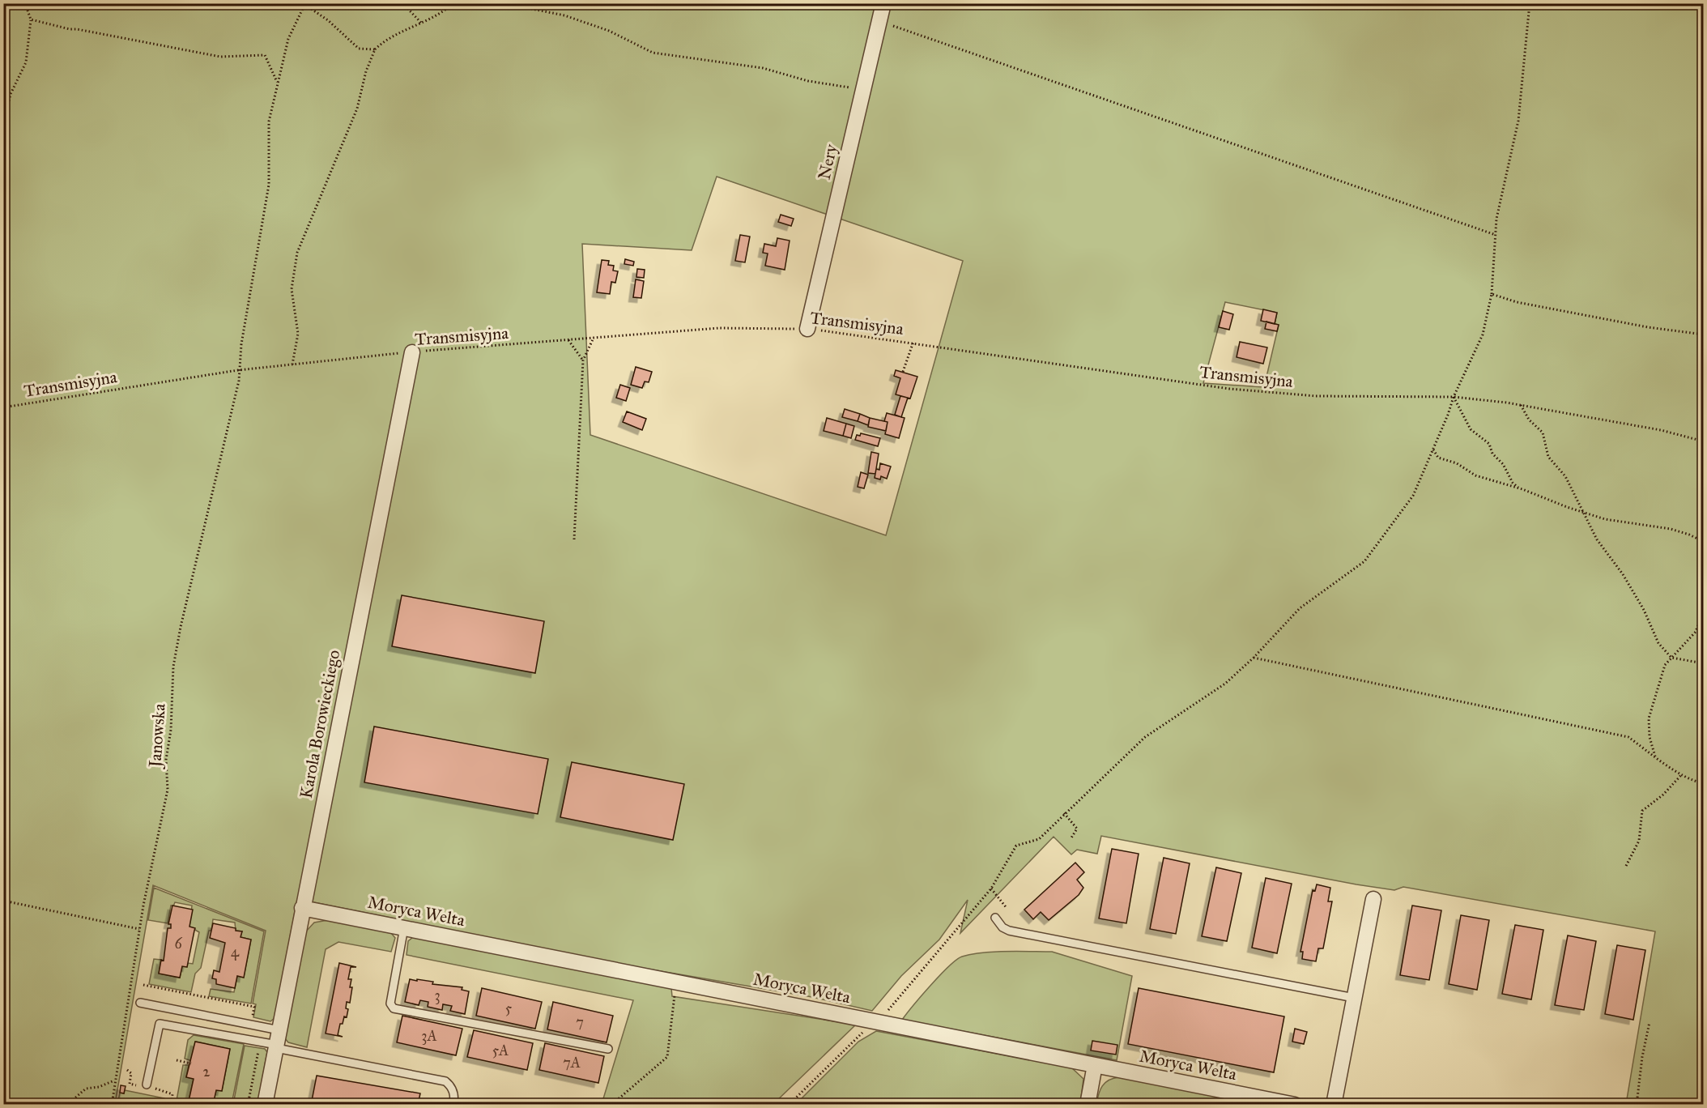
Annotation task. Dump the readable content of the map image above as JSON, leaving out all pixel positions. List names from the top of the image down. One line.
{"streets":{"street":["Nery","Karola Borowieckiego","Moryca Welta"],"path":["Transmisyjna","Janowska"]},"crossings":[["Nery","Transmisyjna"],["Transmisyjna","Karola Borowieckiego"],["Transmisyjna","Janowska"],["Karola Borowieckiego","Moryca Welta"]],"house_numbers":["6","4","3","5","7","3A","5A","7A","2"]}
